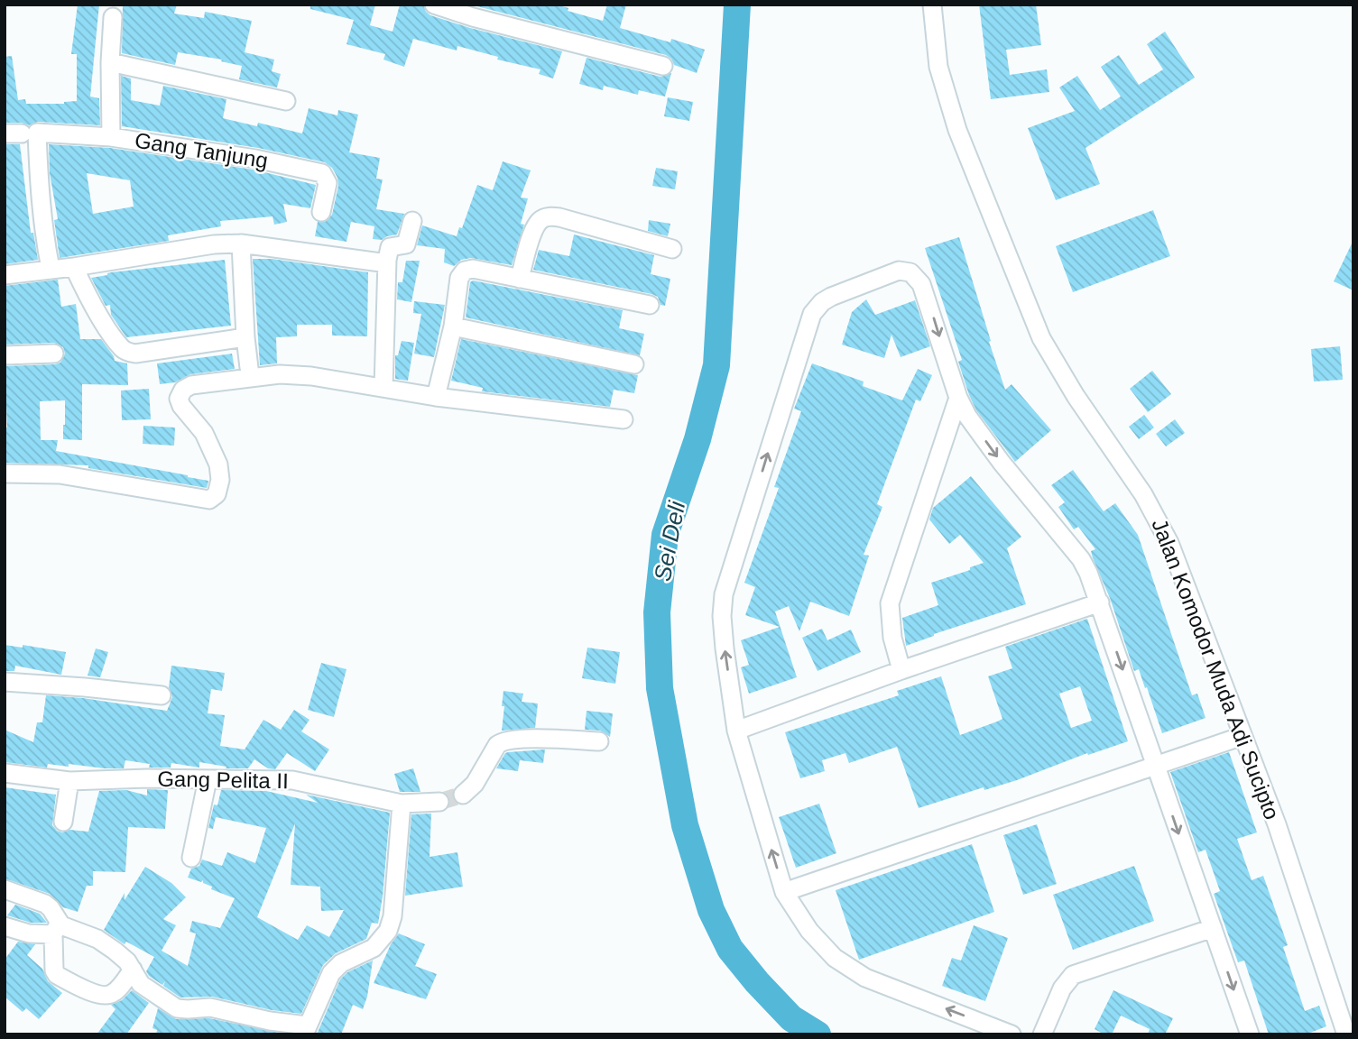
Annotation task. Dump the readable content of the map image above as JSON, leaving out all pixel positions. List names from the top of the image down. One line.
{"streets":{"street":["Gang Tanjung","Jalan Komodor Muda Adi Sucipto","Gang Pelita II"]},"water":["Sei Deli"]}
